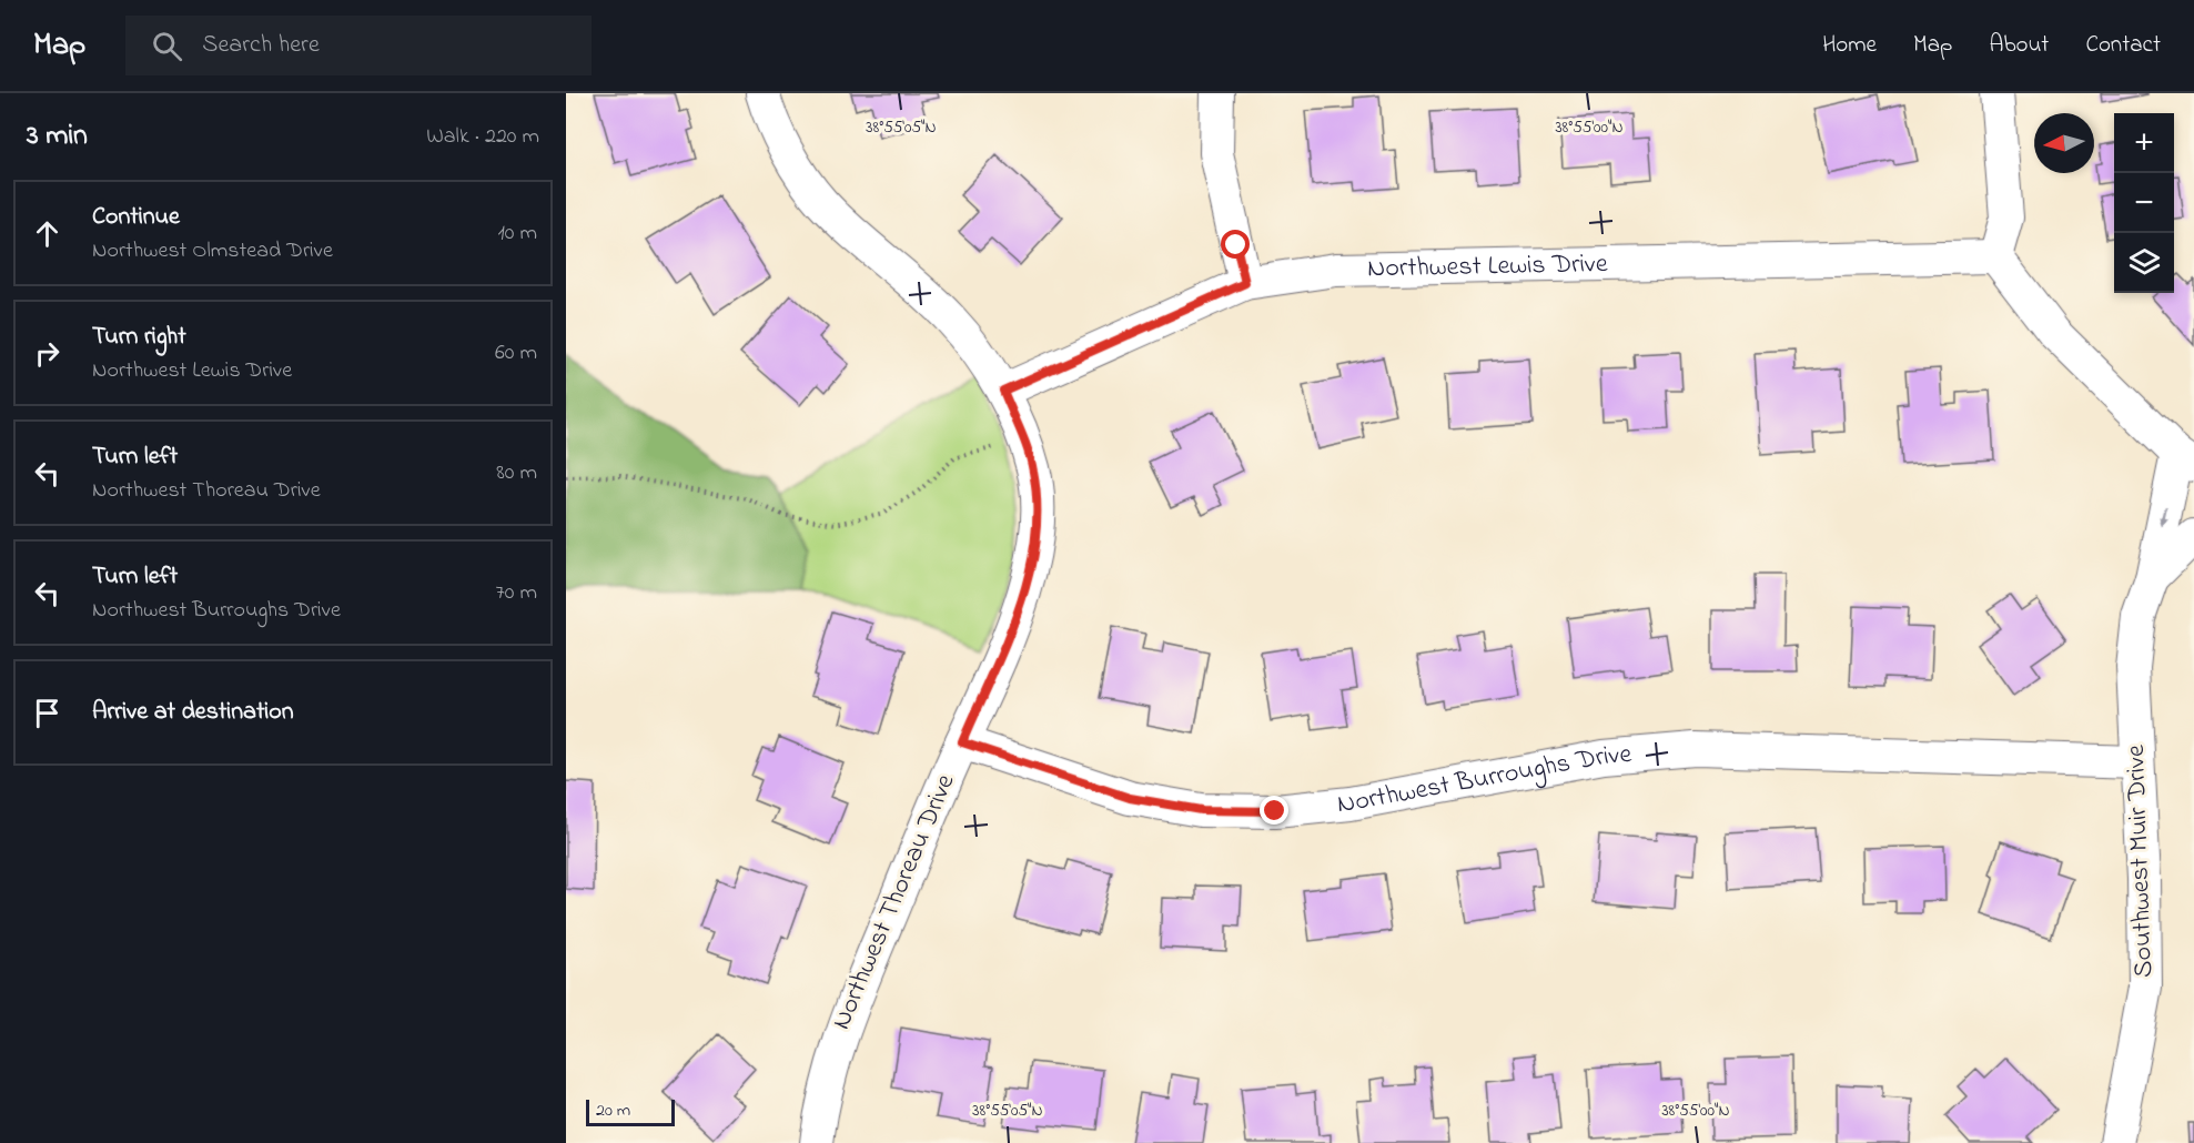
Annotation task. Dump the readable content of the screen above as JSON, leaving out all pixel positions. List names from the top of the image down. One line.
{"streets":{"street":["Northwest Lewis Drive","Northwest Burroughs Drive","Southwest Muir Drive","Northwest Thoreau Drive"]},"crossings":[["Northwest Lewis Drive","Northwest Thoreau Drive"],["Northwest Burroughs Drive","Southwest Muir Drive"],["Northwest Burroughs Drive","Northwest Thoreau Drive"]],"scale_bar":"20 m","north":"left","page":{"header":"Map","search":"Search here","nav":["Home","Map","About","Contact"],"heading":["3 min","Walk · 220 m"],"map_buttons":["+","−"],"list":[["Continue","Northwest Olmstead Drive","10 m"],["Turn right","Northwest Lewis Drive","60 m"],["Turn left","Northwest Thoreau Drive","80 m"],["Turn left","Northwest Burroughs Drive","70 m"],"Arrive at destination"],"scale":"20 m"},"coordinates":["38°55'05\"N","38°55'00\"N"]}
